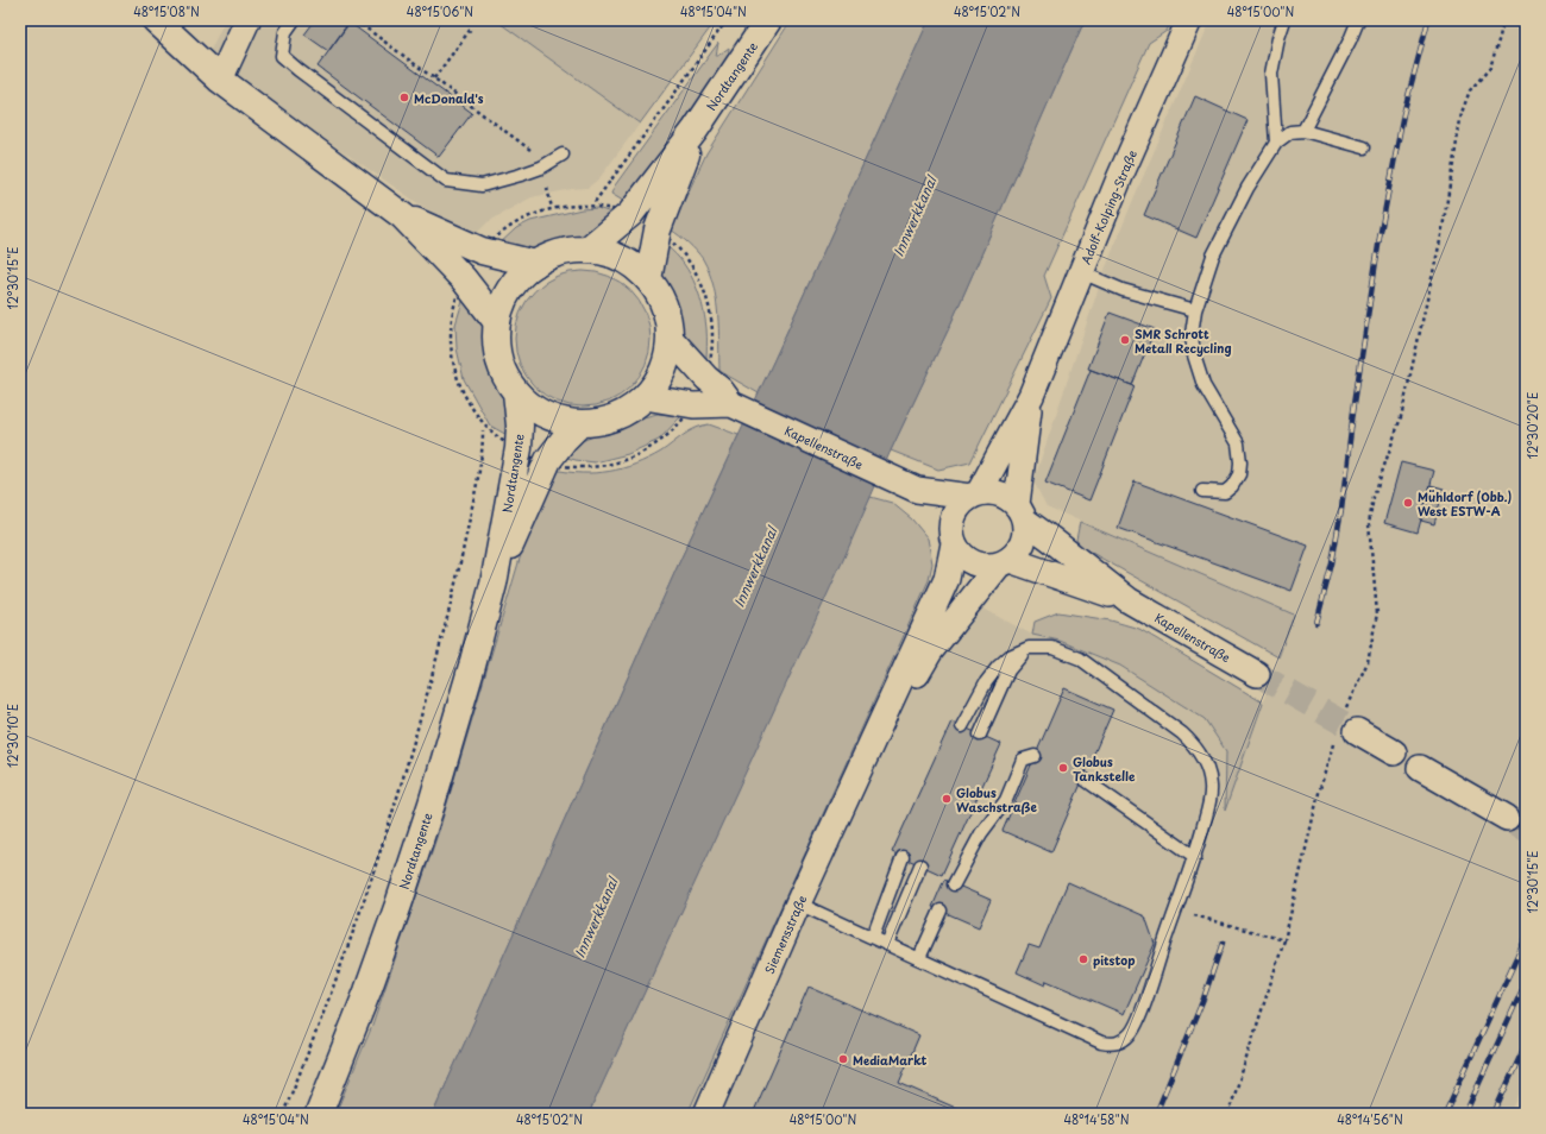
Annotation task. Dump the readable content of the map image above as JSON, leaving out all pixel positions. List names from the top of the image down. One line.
{"streets":{"main road":["Nordtangente"],"street":["Adolf-Kolping-Straße","Kapellenstraße","Siemensstraße"]},"crossings":[["Nordtangente","Kapellenstraße"],["Adolf-Kolping-Straße","Kapellenstraße"],["Adolf-Kolping-Straße","Siemensstraße"],["Kapellenstraße","Siemensstraße"]],"water":["Innwerkkanal"],"places":["McDonald's","SMR Schrott Metall Recycling","Mühldorf (Obb.) West ESTW-A","Globus Tankstelle","Globus Waschstraße","pitstop","MediaMarkt"],"coordinates":["48°15'08\"N","48°15'06\"N","48°15'04\"N","48°15'02\"N","48°15'00\"N","12°30'15\"E","12°30'20\"E","12°30'10\"E","48°14'58\"N","48°14'56\"N"]}
